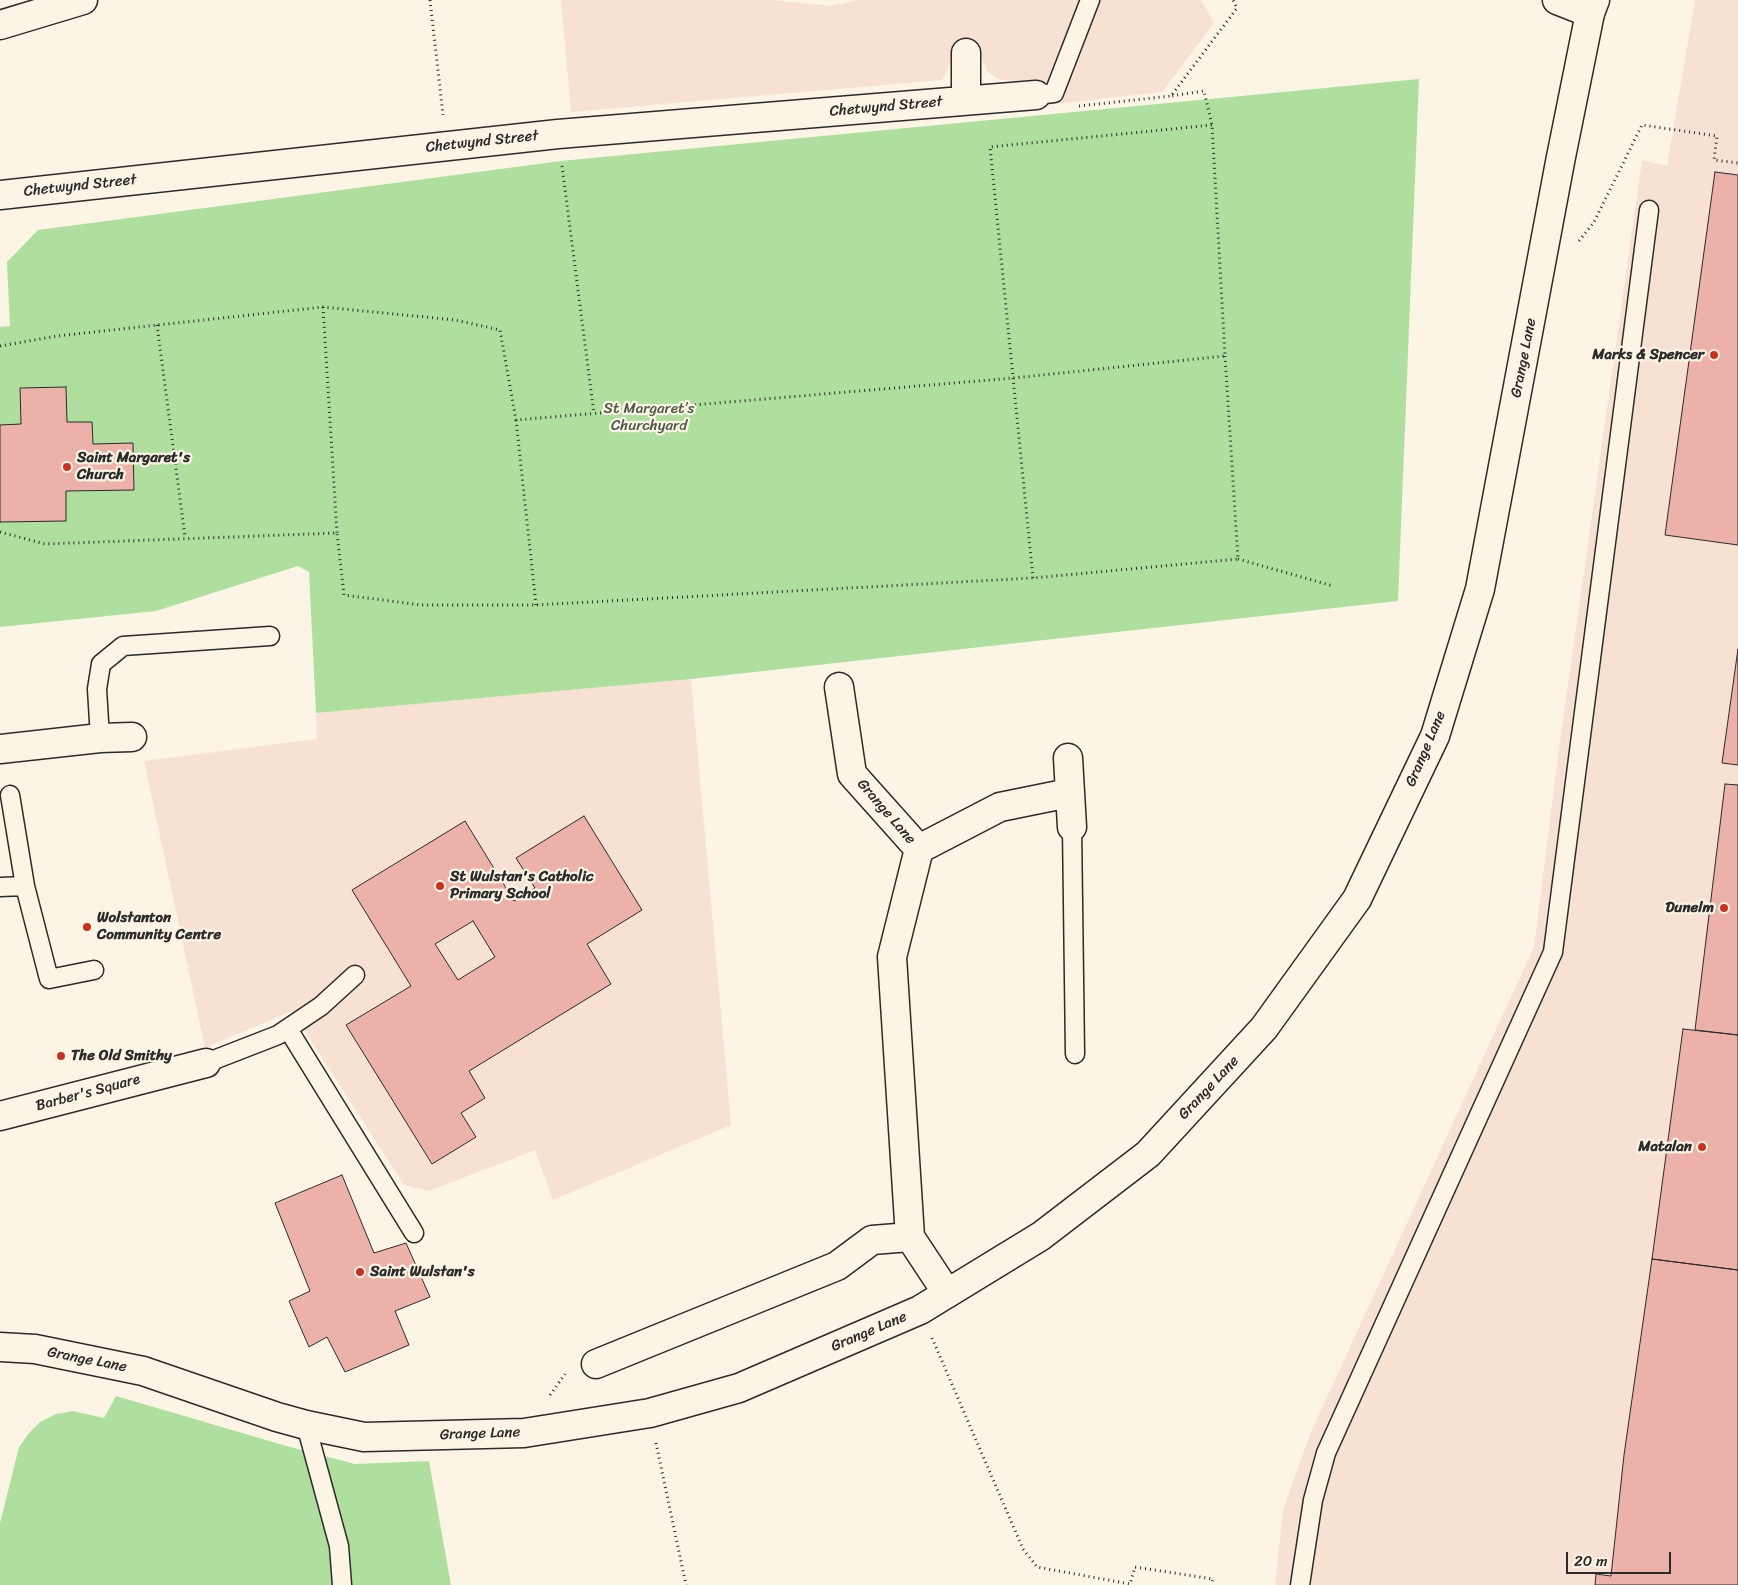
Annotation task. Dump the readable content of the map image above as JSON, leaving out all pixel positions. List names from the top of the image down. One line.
{"streets":{"main road":["Chetwynd Street","Grange Lane","Barber's Square"]},"parks":["St Margaret’s Churchyard"],"places":["Marks & Spencer","Saint Margaret's Church","St Wulstan's Catholic Primary School","Dunelm","Wolstanton Community Centre","The Old Smithy","Matalan","Saint Wulstan's"],"scale_bar":"20 m"}
